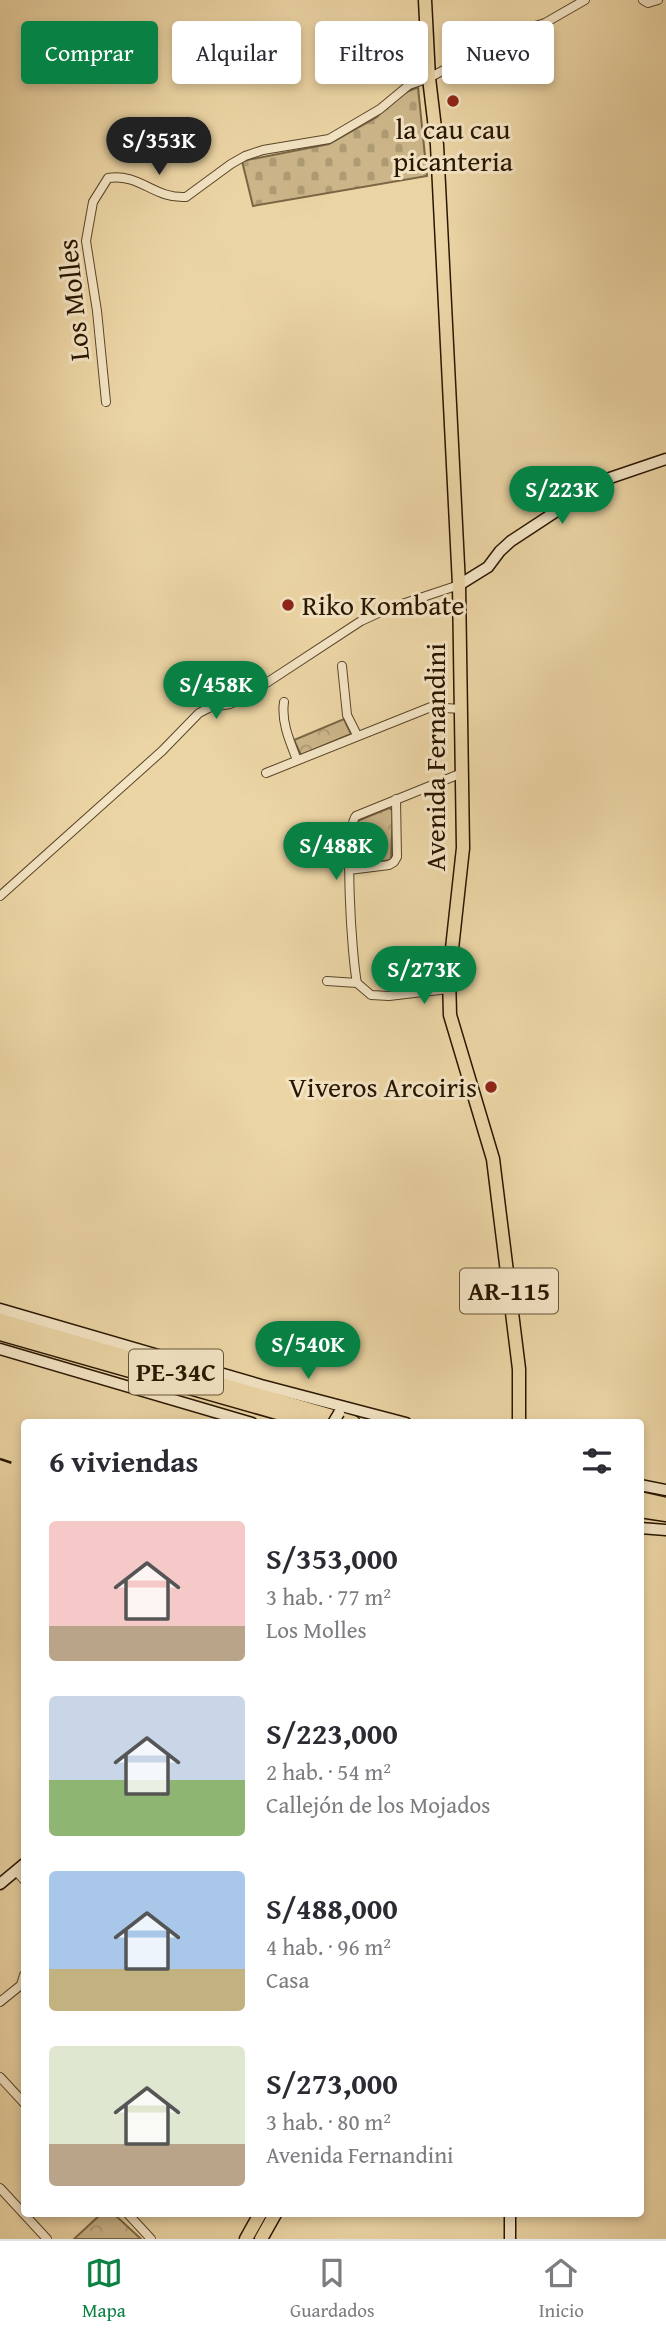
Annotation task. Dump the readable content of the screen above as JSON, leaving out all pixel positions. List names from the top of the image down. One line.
{"streets":{"highway":["PE-34C"],"main road":["Avenida Fernandini","AR-115"],"street":["Los Molles"]},"crossings":[["Los Molles","Avenida Fernandini"]],"places":["la cau cau picanteria","Riko Kombate","Viveros Arcoiris"],"page":{"chip":["Comprar","Alquilar","Filtros","Nuevo"],"price":["S/353K","S/223K","S/458K","S/488K","S/273K","S/540K"],"heading":"6 viviendas","list":[{"name":"S/353,000","note":"3 hab. · 77 m² · Los Molles"},{"name":"S/223,000","note":"2 hab. · 54 m² · Callejón de los Mojados"},{"name":"S/488,000","note":"4 hab. · 96 m² · Casa"},{"name":"S/273,000","note":"3 hab. · 80 m² · Avenida Fernandini"}],"tabs":["Mapa","Guardados","Inicio"]}}
